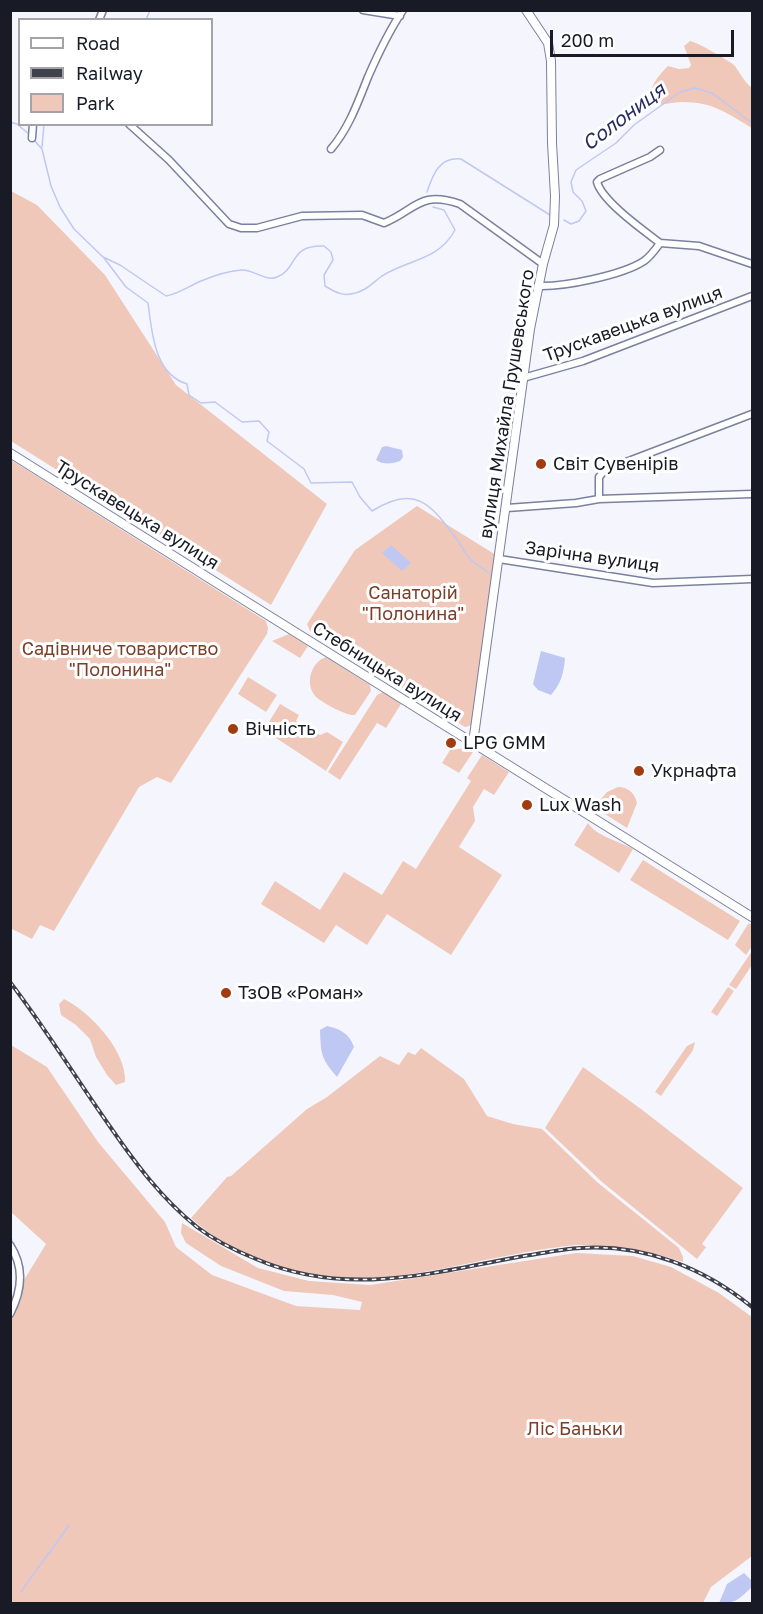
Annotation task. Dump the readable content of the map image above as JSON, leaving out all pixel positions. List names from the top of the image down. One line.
{"streets":{"street":["Трускавецька вулиця","вулиця Михайла Грушевського","Зарічна вулиця","Стебницька вулиця"]},"crossings":[["Трускавецька вулиця","вулиця Михайла Грушевського"],["Трускавецька вулиця","Стебницька вулиця"],["вулиця Михайла Грушевського","Зарічна вулиця"],["вулиця Михайла Грушевського","Стебницька вулиця"]],"water":["Солониця"],"parks":["Санаторій \"Полонина\"","Садівниче товариство \"Полонина\"","Ліс Баньки"],"places":["Світ Сувенірів","Вічність","LPG GMM","Укрнафта","Lux Wash","ТзОВ «Роман»"],"legend":["Road","Railway","Park"],"scale_bar":"200 m"}
